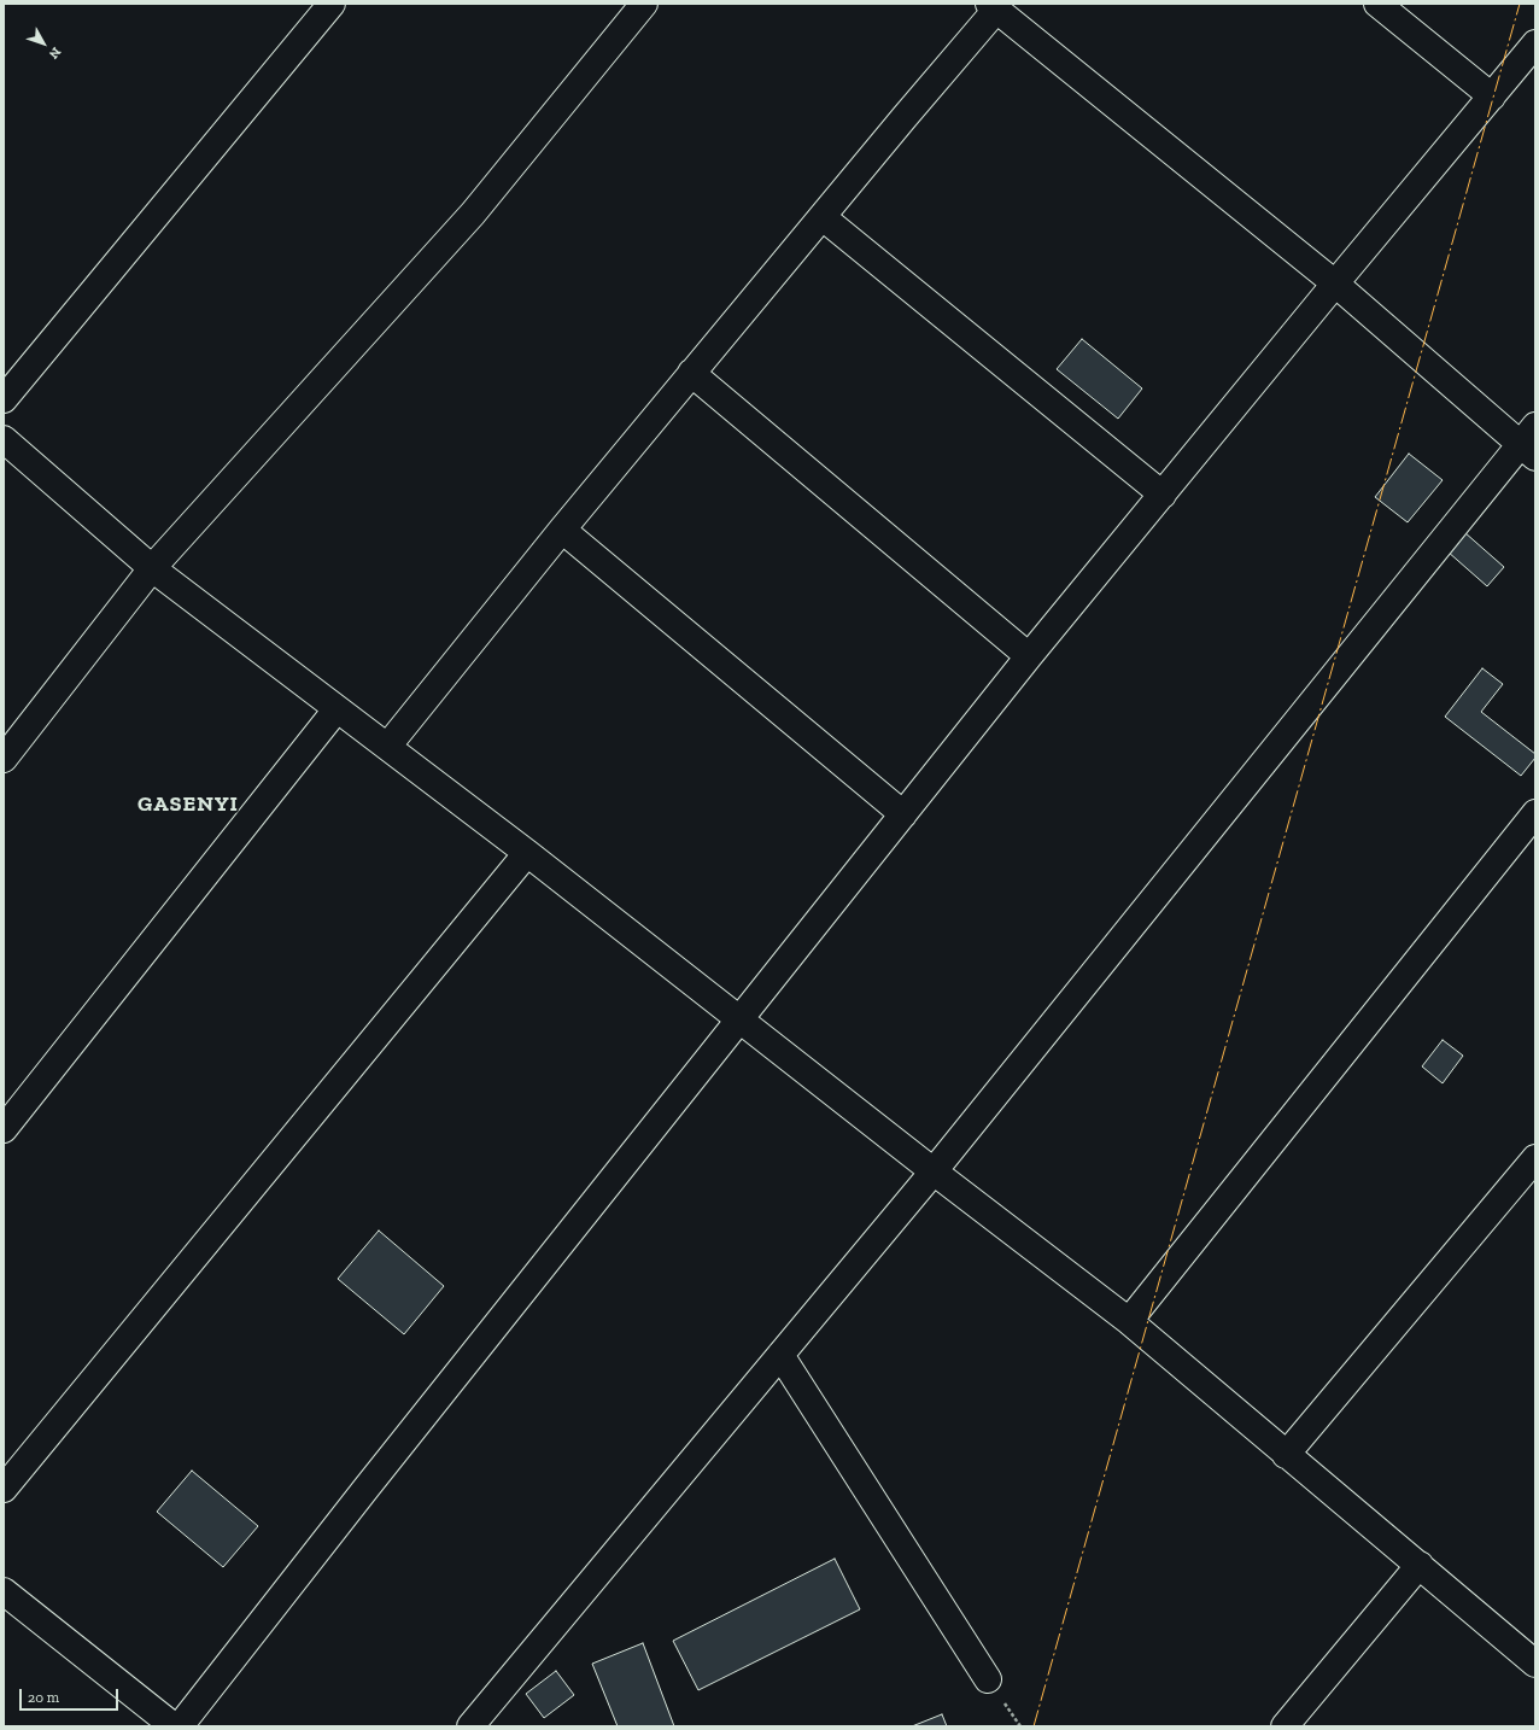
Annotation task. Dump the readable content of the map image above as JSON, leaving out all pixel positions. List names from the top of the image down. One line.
{"districts":["GASENYI"],"scale_bar":"20 m","north":"bottom right"}
